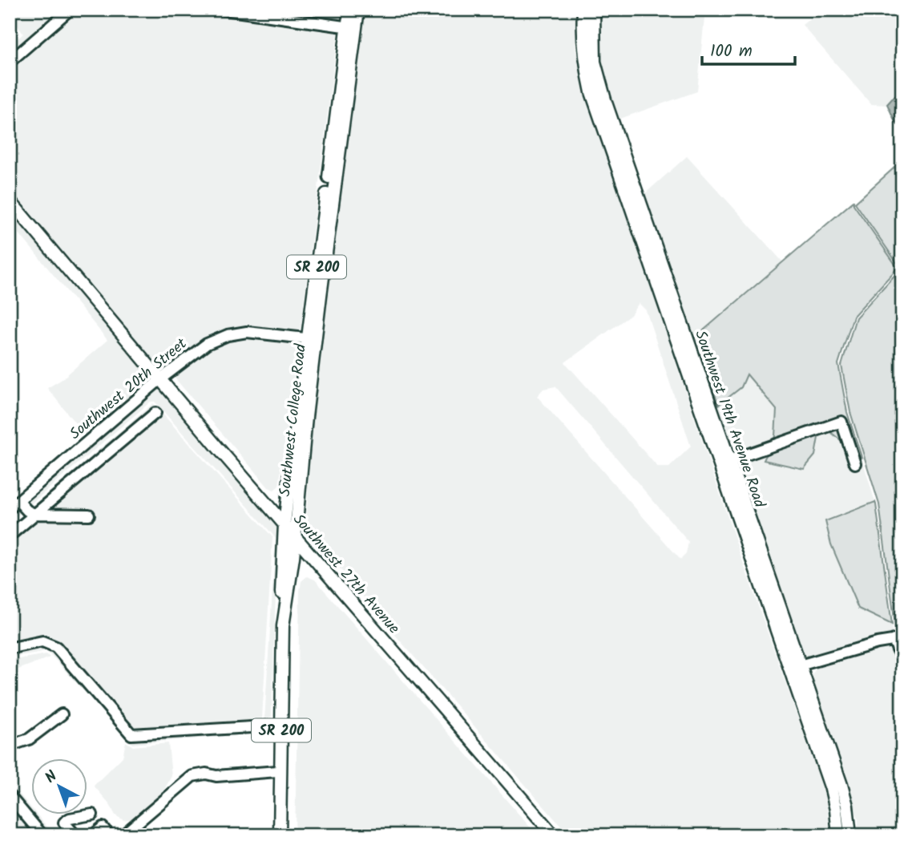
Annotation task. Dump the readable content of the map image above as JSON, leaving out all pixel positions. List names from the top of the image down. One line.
{"streets":{"main road":["SR 200","Southwest 19th Avenue Road","Southwest College Road","Southwest 27th Avenue"],"street":["Southwest 20th Street"]},"crossings":[["Southwest 20th Street","Southwest College Road"],["Southwest 20th Street","Southwest 27th Avenue"],["Southwest College Road","Southwest 27th Avenue"]],"scale_bar":"100 m","north":"top left"}
